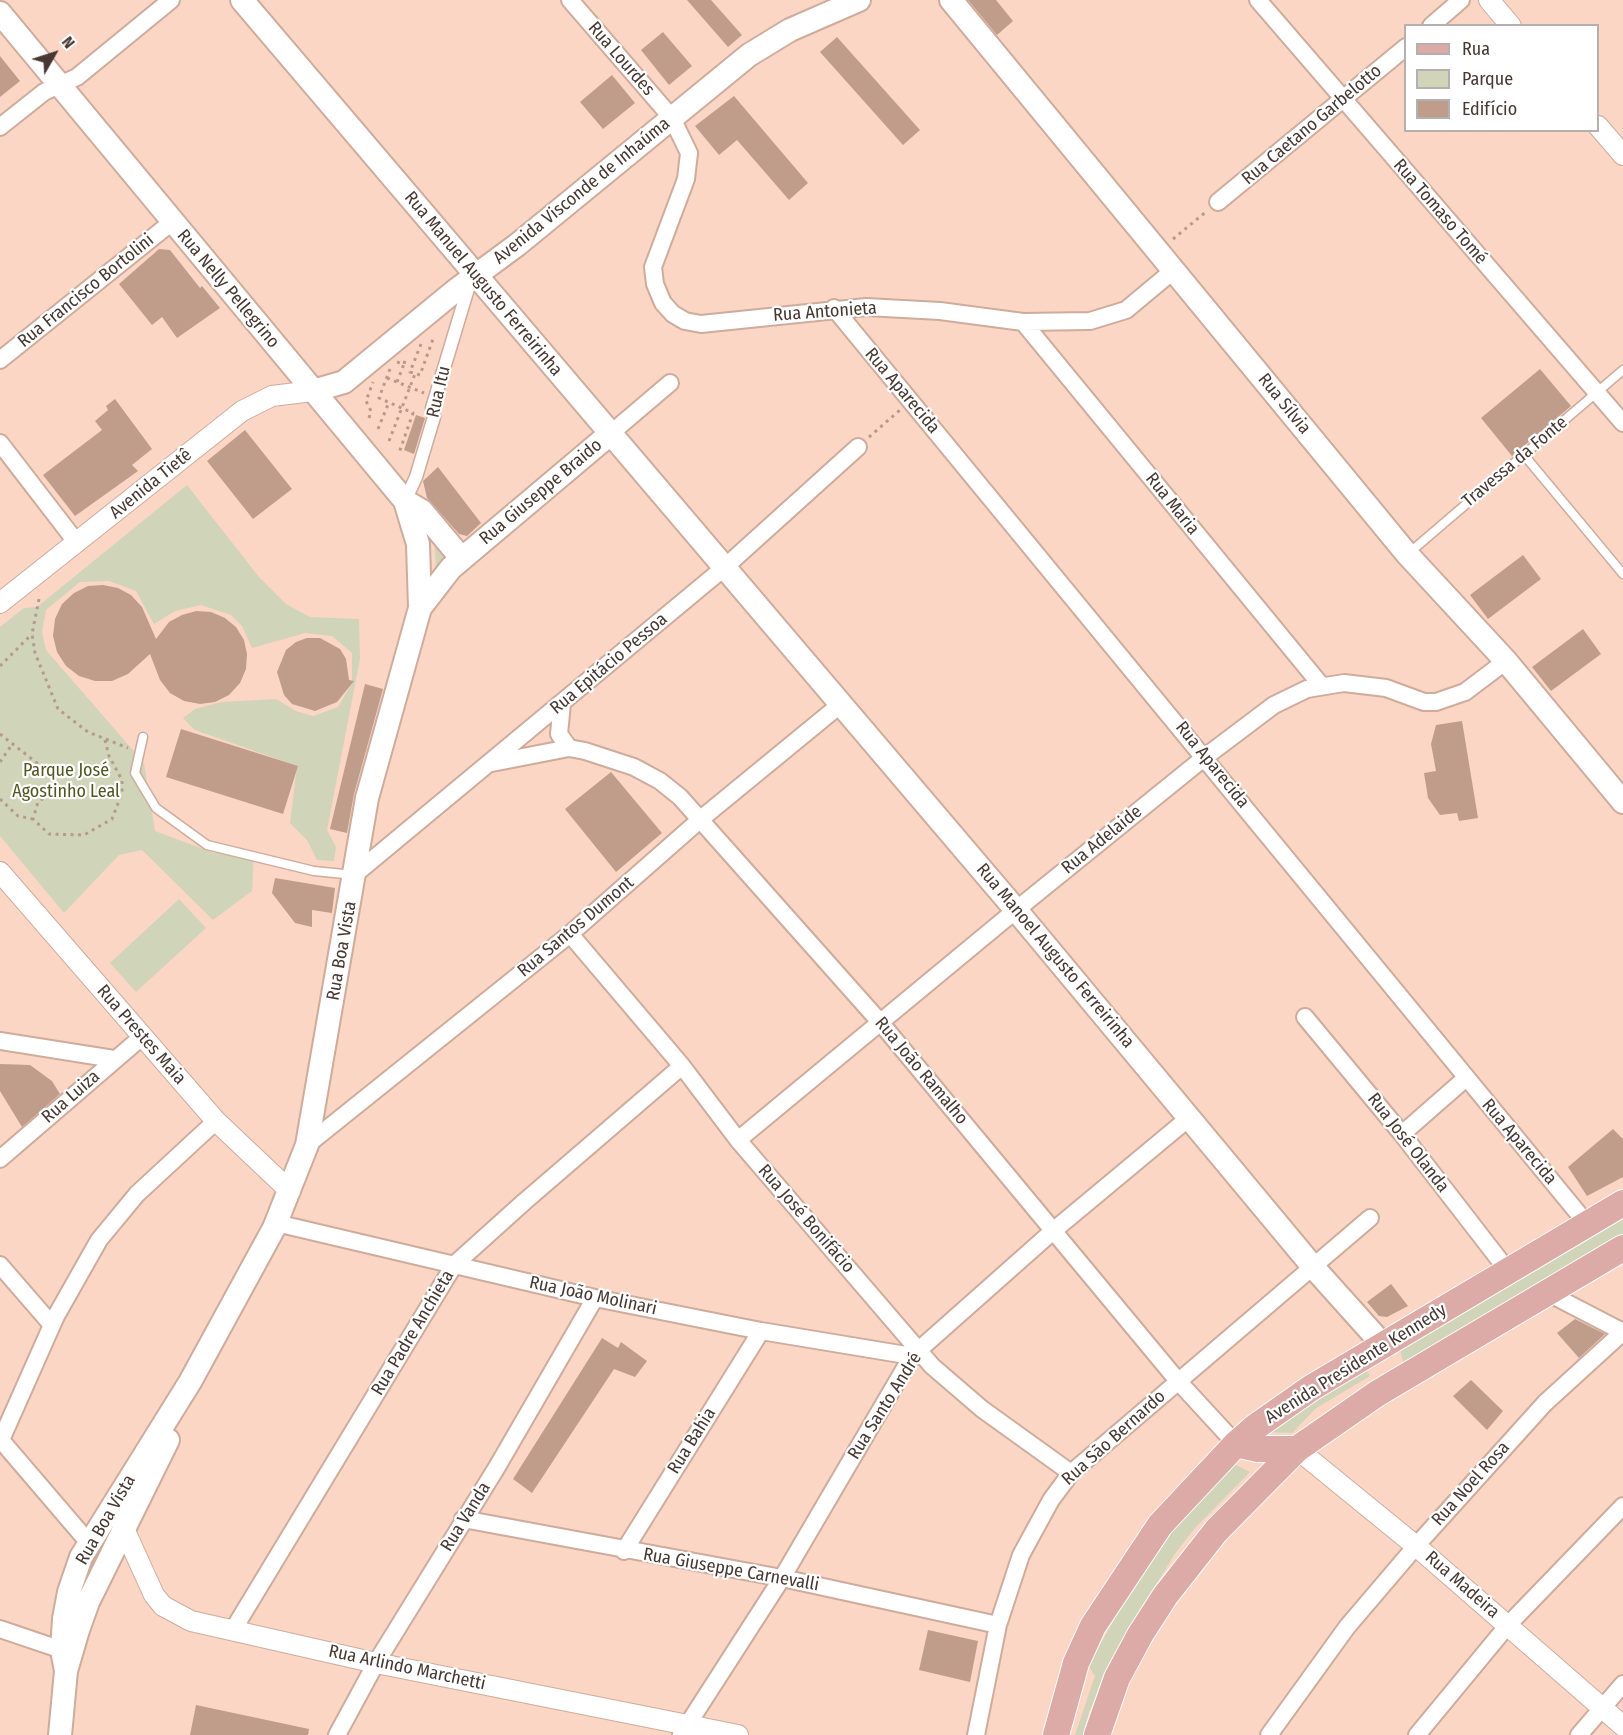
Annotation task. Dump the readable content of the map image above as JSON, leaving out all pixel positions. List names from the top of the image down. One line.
{"streets":{"main road":["Avenida Visconde de Inhaúma","Rua Manuel Augusto Ferreirinha","Rua Nelly Pellegrino","Rua Sílvia","Rua Giuseppe Braido","Rua Boa Vista","Rua Manoel Augusto Ferreirinha","Avenida Presidente Kennedy"],"street":["Rua Lourdes","Rua Caetano Garbelotto","Rua Tomaso Tomé","Rua Francisco Bortolini","Rua Antonieta","Rua Aparecida","Rua Itu","Avenida Tietê","Rua Maria","Rua Epitácio Pessoa","Rua Adelaide","Rua Santos Dumont","Rua Prestes Maia","Rua João Ramalho","Rua Luiza","Rua José Olanda","Rua José Bonifácio","Rua João Molinari","Rua Padre Anchieta","Rua Santo André","Rua São Bernardo","Rua Bahia","Rua Noel Rosa","Rua Vanda","Rua Giuseppe Carnevalli","Rua Madeira","Rua Arlindo Marchetti"],"lane":["Travessa da Fonte"]},"crossings":[["Rua Lourdes","Avenida Visconde de Inhaúma"],["Rua Lourdes","Rua Antonieta"],["Rua Caetano Garbelotto","Rua Tomaso Tomé"],["Avenida Visconde de Inhaúma","Rua Manuel Augusto Ferreirinha"],["Avenida Visconde de Inhaúma","Rua Nelly Pellegrino"],["Avenida Visconde de Inhaúma","Rua Antonieta"],["Avenida Visconde de Inhaúma","Rua Itu"],["Avenida Visconde de Inhaúma","Avenida Tietê"],["Rua Tomaso Tomé","Travessa da Fonte"],["Rua Manuel Augusto Ferreirinha","Rua Itu"],["Rua Manuel Augusto Ferreirinha","Rua Giuseppe Braido"],["Rua Manuel Augusto Ferreirinha","Rua Epitácio Pessoa"],["Rua Manuel Augusto Ferreirinha","Rua Manoel Augusto Ferreirinha"],["Rua Nelly Pellegrino","Rua Francisco Bortolini"],["Rua Nelly Pellegrino","Rua Itu"],["Rua Nelly Pellegrino","Avenida Tietê"],["Rua Nelly Pellegrino","Rua Giuseppe Braido"],["Rua Nelly Pellegrino","Rua Boa Vista"],["Rua Antonieta","Rua Aparecida"],["Rua Antonieta","Rua Sílvia"],["Rua Antonieta","Rua Maria"],["Rua Aparecida","Rua Adelaide"],["Rua Aparecida","Avenida Presidente Kennedy"],["Rua Itu","Rua Boa Vista"],["Rua Sílvia","Travessa da Fonte"],["Rua Sílvia","Rua Adelaide"],["Rua Giuseppe Braido","Rua Boa Vista"],["Rua Maria","Rua Adelaide"],["Rua Epitácio Pessoa","Rua Boa Vista"],["Rua Epitácio Pessoa","Rua Manoel Augusto Ferreirinha"],["Rua Epitácio Pessoa","Rua João Ramalho"],["Rua Adelaide","Rua Manoel Augusto Ferreirinha"],["Rua Adelaide","Rua João Ramalho"],["Rua Adelaide","Rua José Bonifácio"],["Rua Santos Dumont","Rua Boa Vista"],["Rua Santos Dumont","Rua Manoel Augusto Ferreirinha"],["Rua Santos Dumont","Rua João Ramalho"],["Rua Santos Dumont","Rua José Bonifácio"],["Rua Boa Vista","Rua Prestes Maia"],["Rua Boa Vista","Rua João Molinari"],["Rua Boa Vista","Rua Arlindo Marchetti"],["Rua Manoel Augusto Ferreirinha","Avenida Presidente Kennedy"],["Rua Manoel Augusto Ferreirinha","Rua Santo André"],["Rua Manoel Augusto Ferreirinha","Rua São Bernardo"],["Rua Prestes Maia","Rua Luiza"],["Rua João Ramalho","Avenida Presidente Kennedy"],["Rua João Ramalho","Rua Santo André"],["Rua João Ramalho","Rua São Bernardo"],["Rua José Olanda","Avenida Presidente Kennedy"],["Rua José Bonifácio","Rua João Molinari"],["Rua José Bonifácio","Rua Padre Anchieta"],["Rua José Bonifácio","Rua Santo André"],["Rua José Bonifácio","Rua São Bernardo"],["Rua João Molinari","Rua Padre Anchieta"],["Rua João Molinari","Rua Santo André"],["Rua João Molinari","Rua Bahia"],["Rua João Molinari","Rua Vanda"],["Rua Padre Anchieta","Rua Arlindo Marchetti"],["Avenida Presidente Kennedy","Rua Madeira"],["Rua Santo André","Rua Giuseppe Carnevalli"],["Rua Santo André","Rua Arlindo Marchetti"],["Rua São Bernardo","Rua Giuseppe Carnevalli"],["Rua Bahia","Rua Giuseppe Carnevalli"],["Rua Noel Rosa","Rua Madeira"],["Rua Vanda","Rua Giuseppe Carnevalli"],["Rua Vanda","Rua Arlindo Marchetti"]],"parks":["Parque José Agostinho Leal"],"legend":["Rua","Parque","Edifício"],"north":"top right"}
